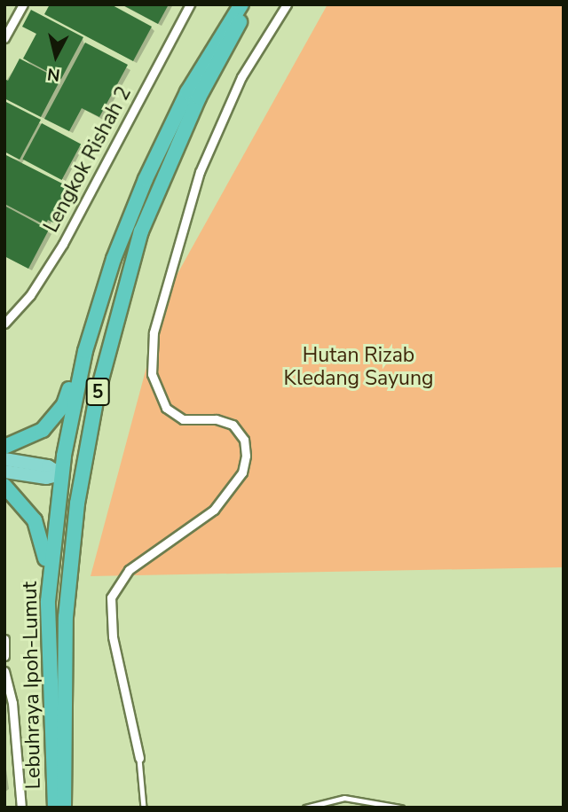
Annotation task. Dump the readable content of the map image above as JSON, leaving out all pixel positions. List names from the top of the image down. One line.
{"streets":{"highway":["5","Lebuhraya Ipoh-Lumut"],"street":["Lengkok Rishah 2"]},"parks":["Hutan Rizab Kledang Sayung"],"north":"bottom"}
